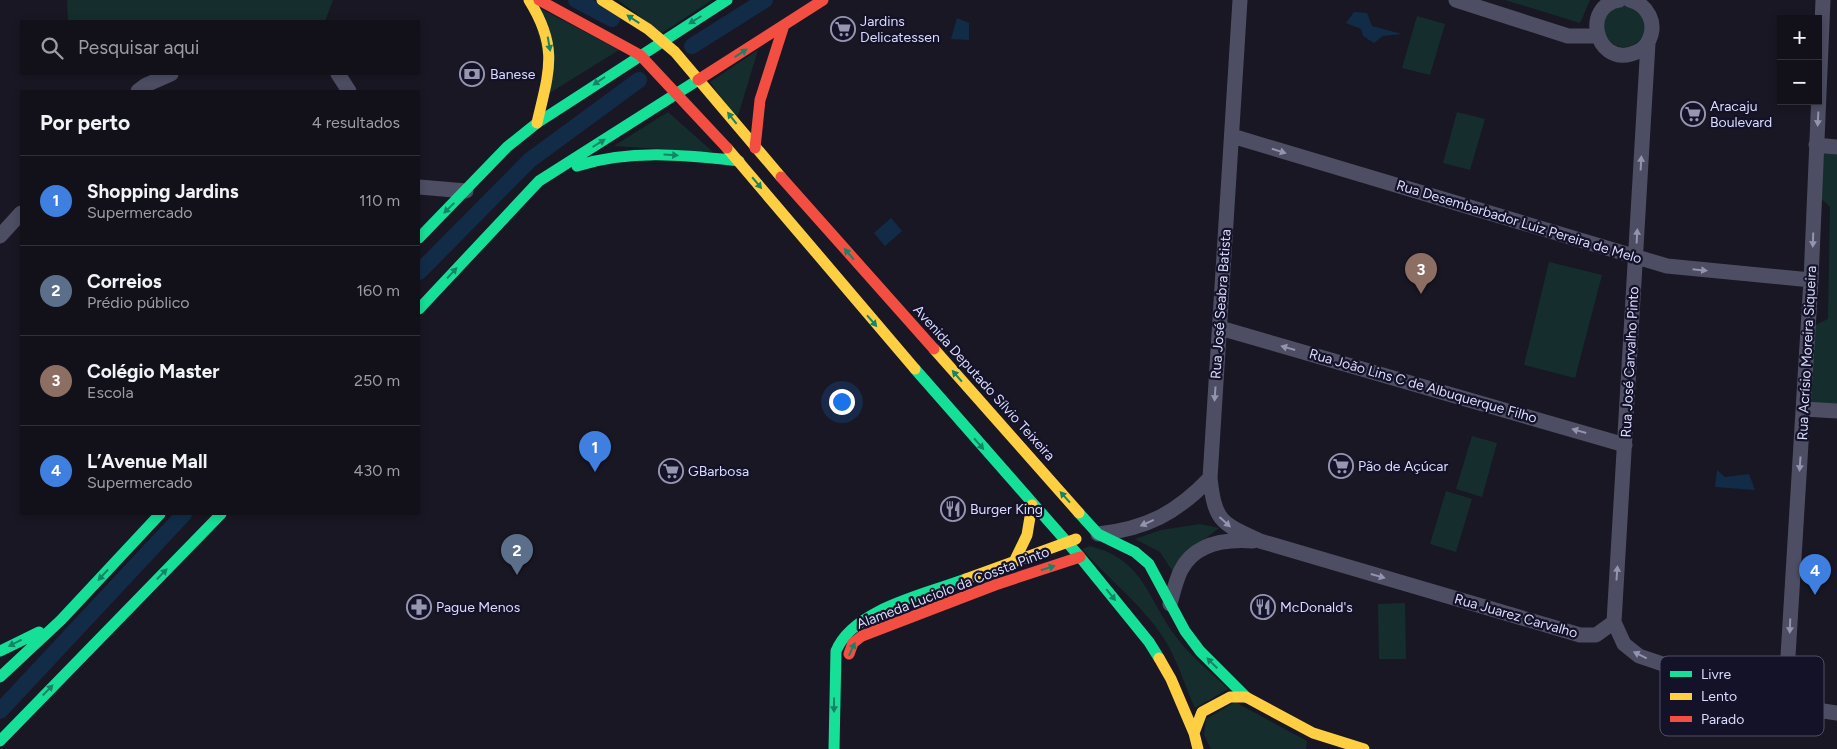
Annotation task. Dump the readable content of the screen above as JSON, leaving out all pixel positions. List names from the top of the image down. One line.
{"streets":{"main road":["Avenida Deputado Sílvio Teixeira","Alameda Luciolo da Cossta Pinto"],"street":["Rua Desembarbador Luiz Pereira de Melo","Rua José Seabra Batista","Rua Acrísio Moreira Siqueira","Rua José Carvalho Pinto","Rua João Lins C de Albuquerque Filho","Rua Juarez Carvalho"]},"crossings":[["Rua Desembarbador Luiz Pereira de Melo","Rua José Seabra Batista"],["Rua Desembarbador Luiz Pereira de Melo","Rua Acrísio Moreira Siqueira"],["Rua Desembarbador Luiz Pereira de Melo","Rua José Carvalho Pinto"],["Rua José Seabra Batista","Rua João Lins C de Albuquerque Filho"],["Rua José Seabra Batista","Rua Juarez Carvalho"],["Rua José Carvalho Pinto","Rua João Lins C de Albuquerque Filho"],["Rua José Carvalho Pinto","Rua Juarez Carvalho"],["Avenida Deputado Sílvio Teixeira","Alameda Luciolo da Cossta Pinto"]],"one_way":["Rua Desembarbador Luiz Pereira de Melo","Rua Acrísio Moreira Siqueira","Rua José Carvalho Pinto","Rua João Lins C de Albuquerque Filho","Rua Juarez Carvalho"],"places":{"supermarket":["Jardins Delicatessen","Aracaju Boulevard","Pão de Açúcar","GBarbosa"],"bank":["Banese"],"restaurant":["Burger King","McDonald's"],"pharmacy":["Pague Menos"]},"legend":["Livre","Lento","Parado"],"page":{"map_buttons":["+","−"],"search":"Pesquisar aqui","heading":["Por perto","4 resultados"],"list":[{"mark":"1","name":"Shopping Jardins","note":"Supermercado","value":"110 m"},{"mark":"2","name":"Correios","note":"Prédio público","value":"160 m"},{"mark":"3","name":"Colégio Master","note":"Escola","value":"250 m"},{"mark":"4","name":"L’Avenue Mall","note":"Supermercado","value":"430 m"}],"pins":["3","1","2","4"]}}
